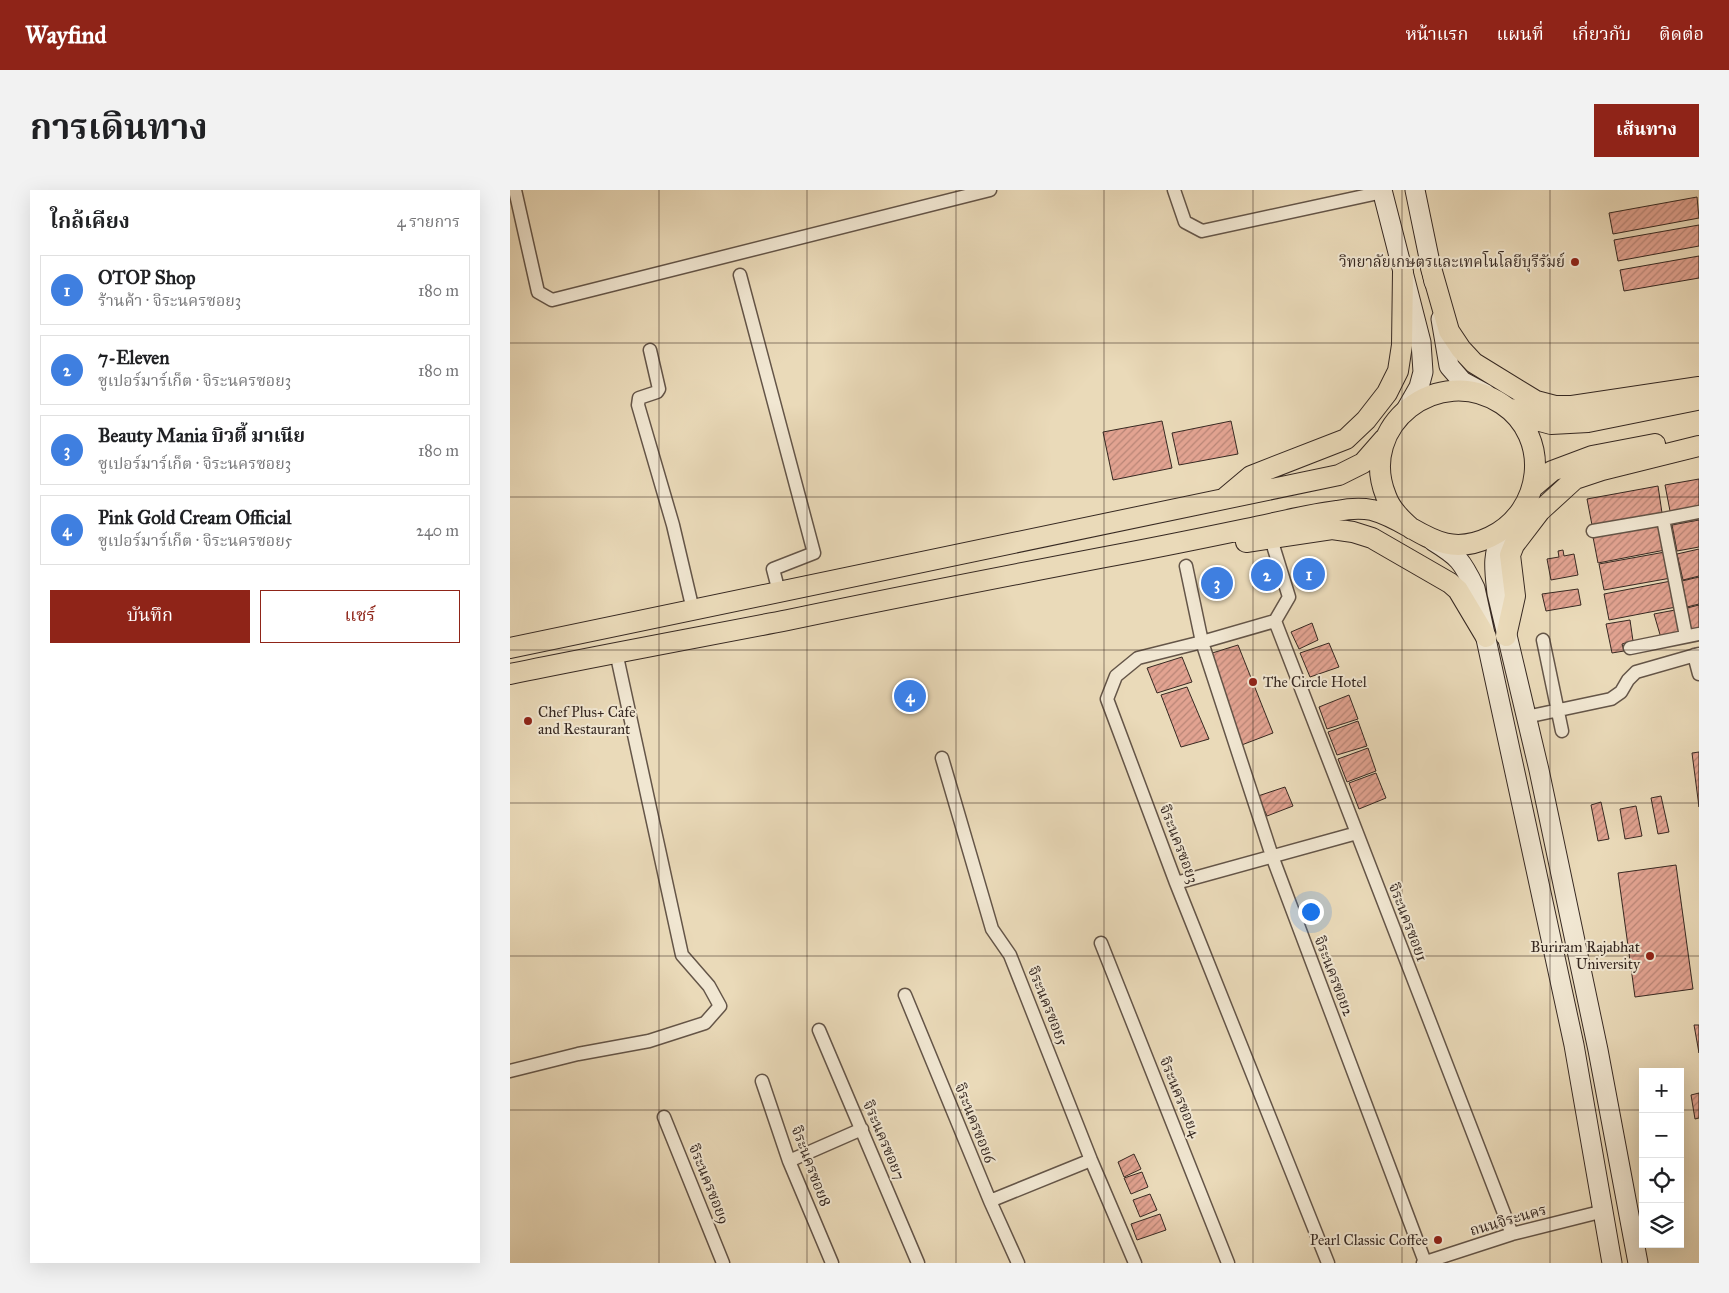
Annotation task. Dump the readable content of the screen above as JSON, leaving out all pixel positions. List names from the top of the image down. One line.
{"streets":{"street":["จิระนครซอย3","จิระนครซอย1","จิระนครซอย2","จิระนครซอย5","จิระนครซอย4","จิระนครซอย6","จิระนครซอย7","จิระนครซอย8","จิระนครซอย9","ถนนจิระนคร"]},"crossings":[["จิระนครซอย3","จิระนครซอย1"],["จิระนครซอย3","จิระนครซอย2"],["จิระนครซอย1","ถนนจิระนคร"],["จิระนครซอย2","ถนนจิระนคร"]],"places":["วิทยาลัยเกษตรและเทคโนโลยีบุรีรัมย์","The Circle Hotel","Chef Plus+ Cafe and Restaurant","Buriram Rajabhat University","Pearl Classic Coffee"],"page":{"header":"Wayfind","nav":["หน้าแรก","แผนที่","เกี่ยวกับ","ติดต่อ"],"title":"การเดินทาง","buttons":["เส้นทาง",["บันทึก","แชร์"]],"heading":["ใกล้เคียง","4 รายการ"],"list":[{"mark":"1","name":"OTOP Shop","note":"ร้านค้า · จิระนครซอย3","value":"180 m"},{"mark":"2","name":"7-Eleven","note":"ซูเปอร์มาร์เก็ต · จิระนครซอย3","value":"180 m"},{"mark":"3","name":"Beauty Mania บิวตี้ มาเนีย","note":"ซูเปอร์มาร์เก็ต · จิระนครซอย3","value":"180 m"},{"mark":"4","name":"Pink Gold Cream Official","note":"ซูเปอร์มาร์เก็ต · จิระนครซอย5","value":"240 m"}],"pins":["1","2","3","4"],"map_buttons":["+","−"]}}
